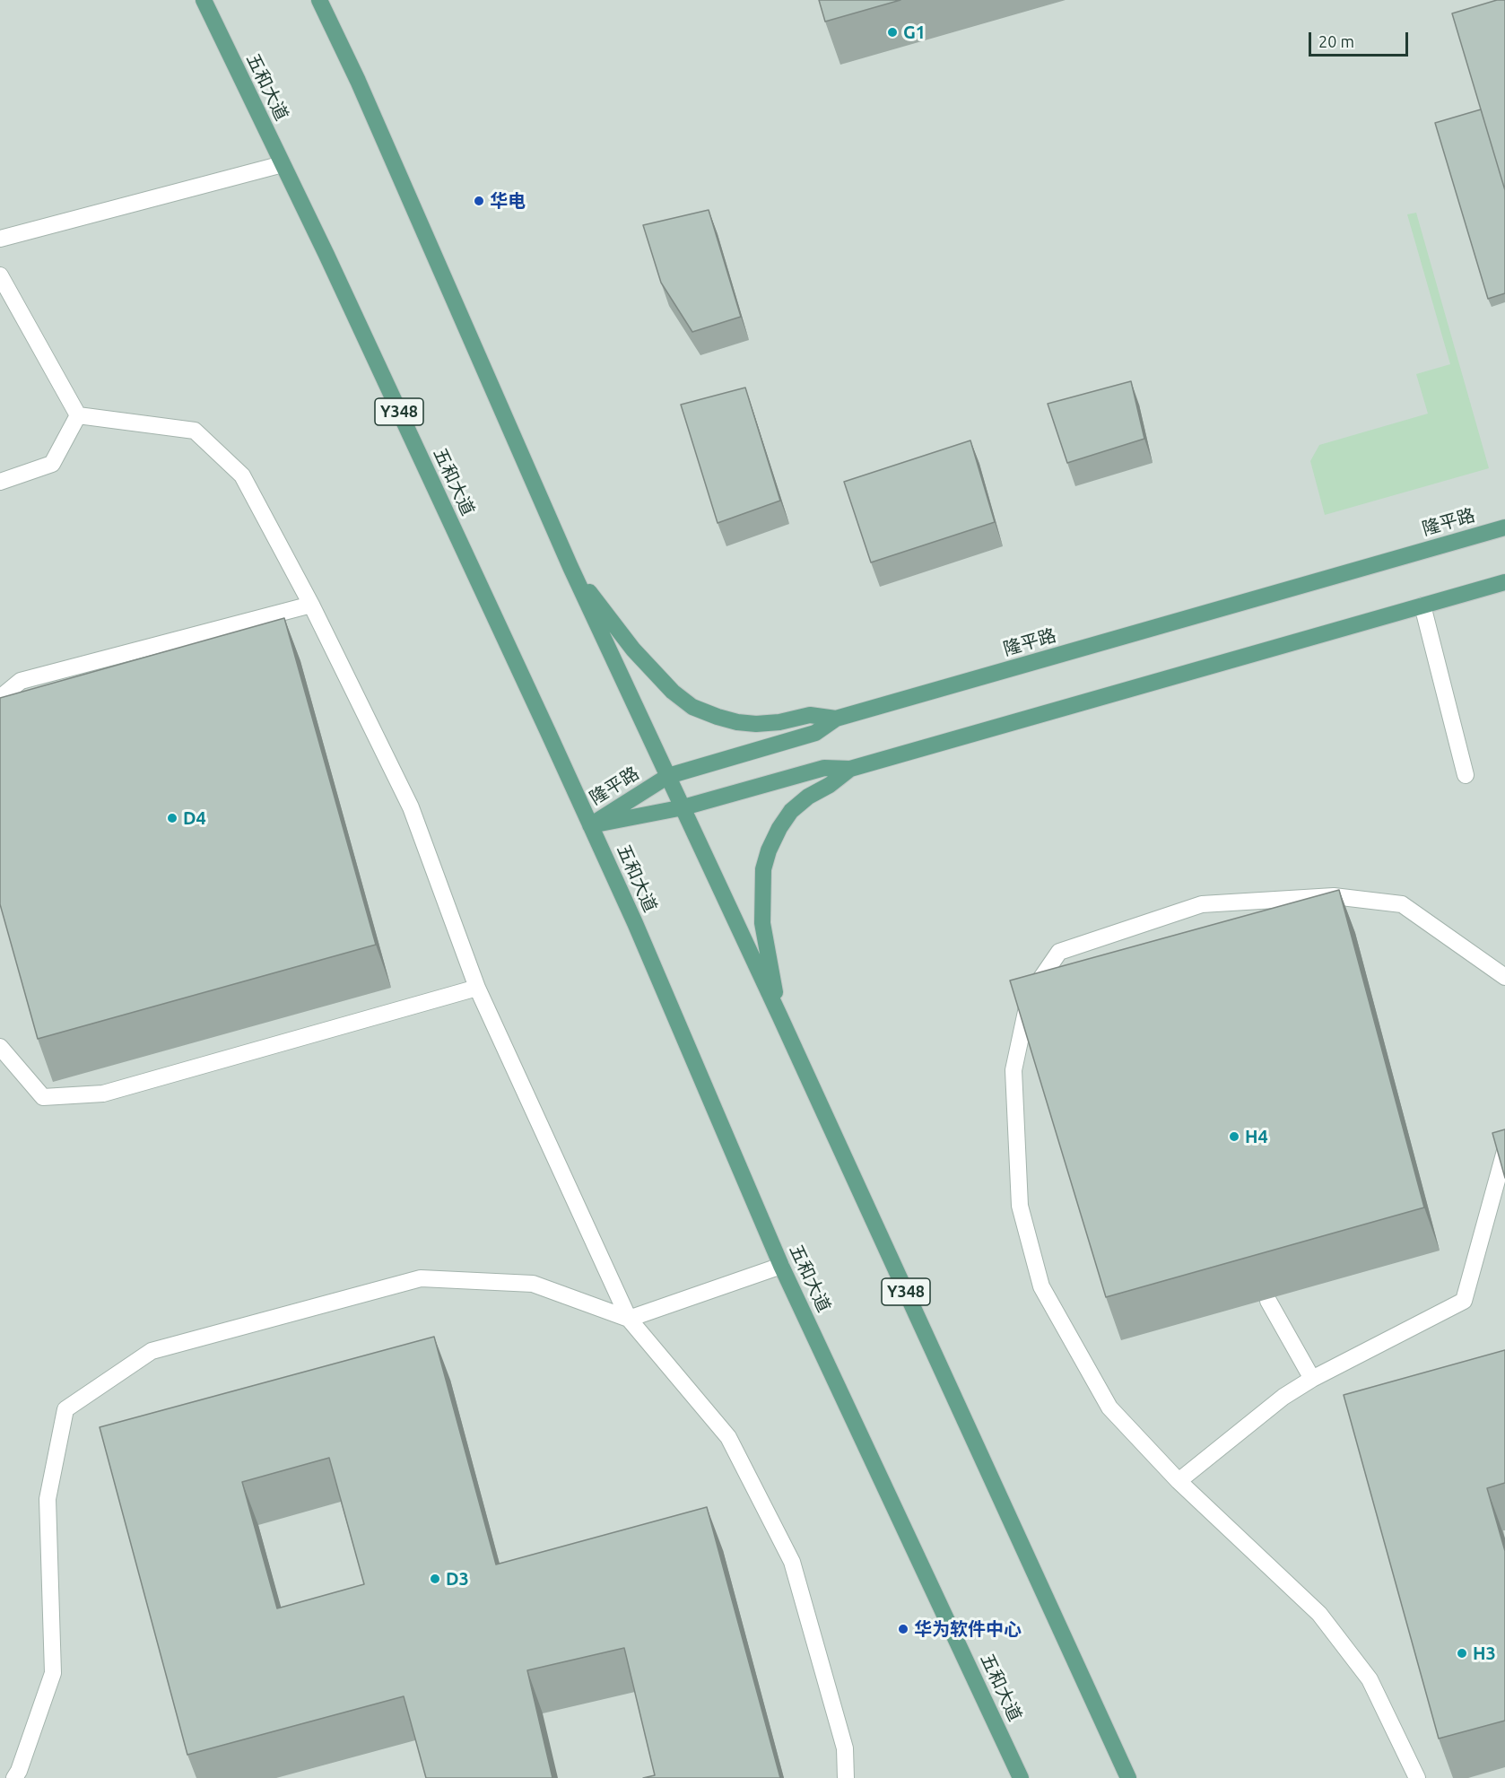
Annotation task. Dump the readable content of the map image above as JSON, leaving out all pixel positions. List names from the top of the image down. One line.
{"streets":{"main road":["五和大道","Y348","隆平路"]},"crossings":[["五和大道","隆平路"],["Y348","隆平路"]],"places":["G1","华电","D4","H4","D3","华为软件中心","H3"],"scale_bar":"20 m"}
